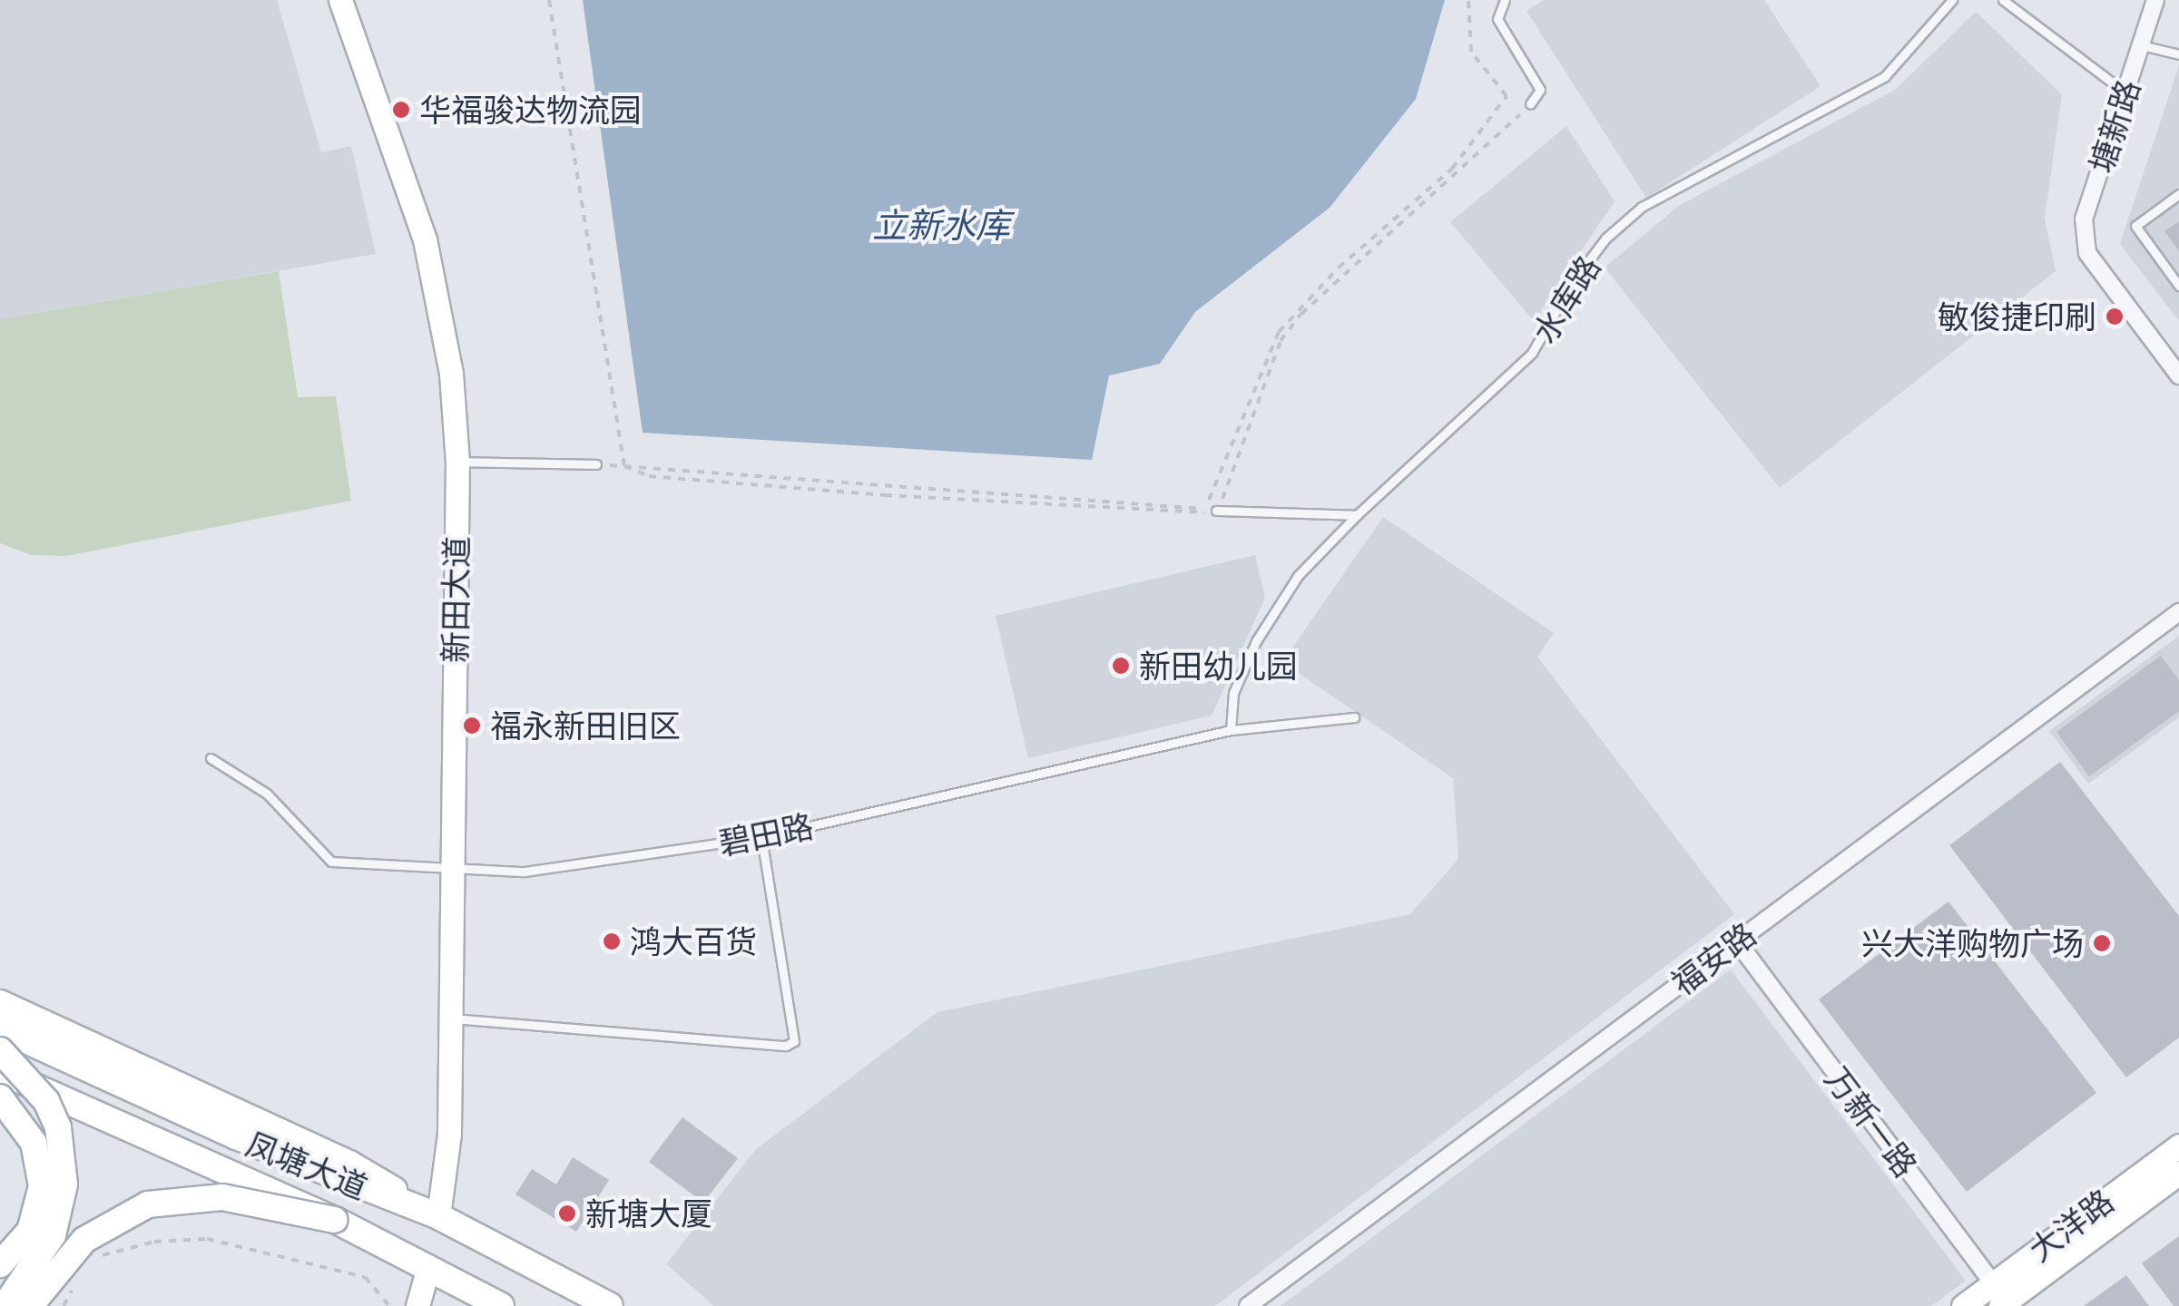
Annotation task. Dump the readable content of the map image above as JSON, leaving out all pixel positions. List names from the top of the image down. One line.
{"streets":{"main road":["凤塘大道"],"street":["塘新路","新田大道","福安路","万新一路","大洋路"],"lane":["水库路","碧田路"]},"crossings":[["水库路","碧田路"],["新田大道","碧田路"],["新田大道","凤塘大道"],["福安路","万新一路"],["万新一路","大洋路"]],"water":["立新水库"],"places":["华福骏达物流园","敏俊捷印刷","新田幼儿园","福永新田旧区","鸿大百货","兴大洋购物广场","新塘大厦"]}
